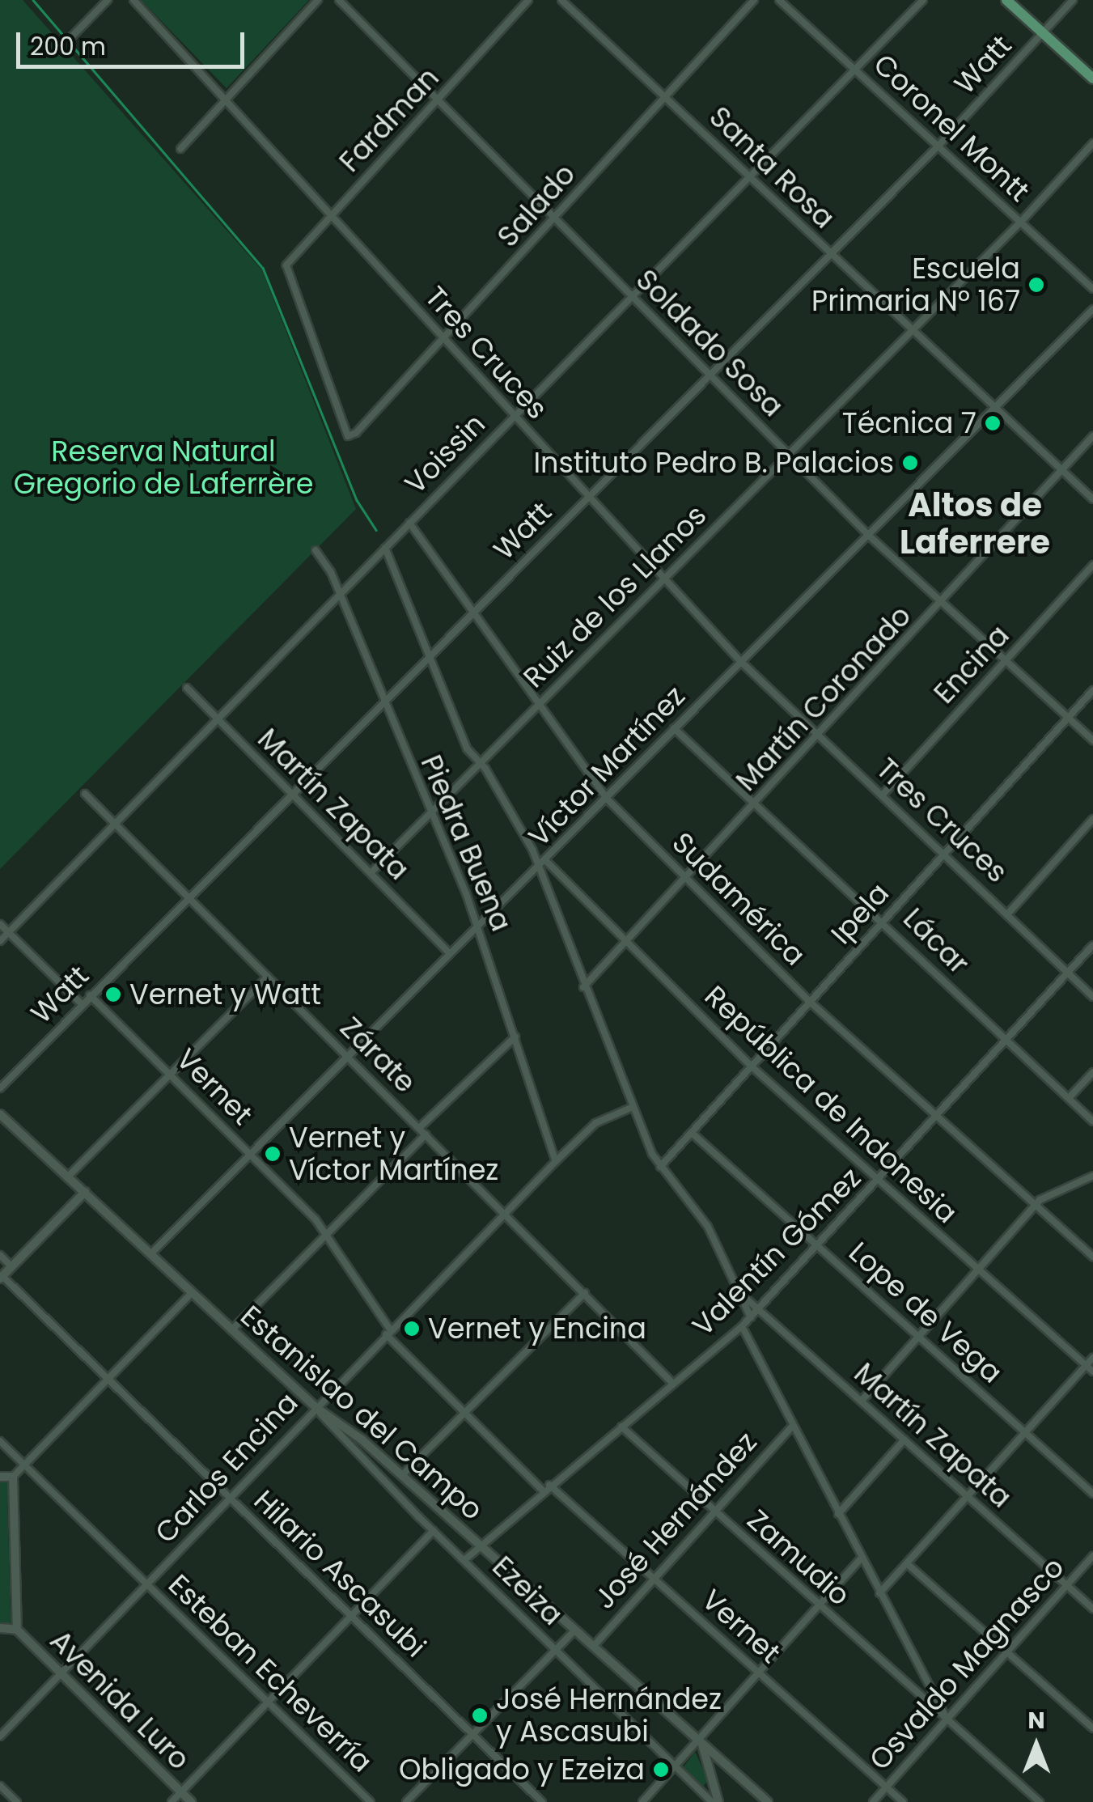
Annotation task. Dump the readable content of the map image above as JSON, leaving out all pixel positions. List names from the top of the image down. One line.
{"streets":{"street":["Watt","Fardman","Coronel Montt","Santa Rosa","Salado","Soldado Sosa","Tres Cruces","Voissin","Ruiz de los Llanos","Encina","Martín Coronado","Víctor Martínez","Martín Zapata","Piedra Buena","Sudamérica","Ipela","Lácar","Zárate","Vernet","República de Indonesia","Valentín Gómez","Lope de Vega","Estanislao del Campo","Carlos Encina","José Hernández","Zamudio","Hilario Ascasubi","Ezeiza","Osvaldo Magnasco","Esteban Echeverría","Avenida Luro"]},"crossings":[["Watt","Coronel Montt"],["Watt","Santa Rosa"],["Watt","Soldado Sosa"],["Watt","Tres Cruces"],["Watt","Martín Zapata"],["Watt","Piedra Buena"],["Watt","Sudamérica"],["Watt","Zárate"],["Watt","Vernet"],["Fardman","Salado"],["Fardman","Soldado Sosa"],["Fardman","Tres Cruces"],["Coronel Montt","Voissin"],["Coronel Montt","Ruiz de los Llanos"],["Santa Rosa","Salado"],["Santa Rosa","Voissin"],["Santa Rosa","Ruiz de los Llanos"],["Santa Rosa","Martín Coronado"],["Santa Rosa","Víctor Martínez"],["Salado","Soldado Sosa"],["Salado","Tres Cruces"],["Soldado Sosa","Voissin"],["Soldado Sosa","Ruiz de los Llanos"],["Soldado Sosa","Encina"],["Soldado Sosa","Martín Coronado"],["Soldado Sosa","Víctor Martínez"],["Soldado Sosa","Ipela"],["Tres Cruces","Voissin"],["Tres Cruces","Ruiz de los Llanos"],["Tres Cruces","Encina"],["Tres Cruces","Martín Coronado"],["Tres Cruces","Víctor Martínez"],["Tres Cruces","Ipela"],["Tres Cruces","Valentín Gómez"],["Voissin","Martín Zapata"],["Voissin","Piedra Buena"],["Voissin","Sudamérica"],["Voissin","Zárate"],["Ruiz de los Llanos","Martín Zapata"],["Ruiz de los Llanos","Piedra Buena"],["Ruiz de los Llanos","Sudamérica"],["Martín Coronado","Sudamérica"],["Martín Coronado","Lácar"],["Martín Coronado","República de Indonesia"],["Víctor Martínez","Martín Zapata"],["Víctor Martínez","Piedra Buena"],["Víctor Martínez","Sudamérica"],["Víctor Martínez","Lácar"],["Víctor Martínez","Zárate"],["Víctor Martínez","Vernet"],["Víctor Martínez","República de Indonesia"],["Víctor Martínez","Estanislao del Campo"],["Martín Zapata","Valentín Gómez"],["Martín Zapata","Osvaldo Magnasco"],["Piedra Buena","Carlos Encina"],["Sudamérica","Ipela"],["Sudamérica","Valentín Gómez"],["Ipela","Lácar"],["Ipela","República de Indonesia"],["Ipela","Lope de Vega"],["Lácar","Valentín Gómez"],["Zárate","Valentín Gómez"],["Zárate","Carlos Encina"],["Vernet","Valentín Gómez"],["Vernet","Carlos Encina"],["Vernet","José Hernández"],["Vernet","Osvaldo Magnasco"],["República de Indonesia","Valentín Gómez"],["Valentín Gómez","Lope de Vega"],["Valentín Gómez","Estanislao del Campo"],["Valentín Gómez","Zamudio"],["Valentín Gómez","Ezeiza"],["Estanislao del Campo","Carlos Encina"],["Estanislao del Campo","José Hernández"],["Estanislao del Campo","Ezeiza"],["Carlos Encina","Hilario Ascasubi"],["Carlos Encina","Ezeiza"],["Carlos Encina","Esteban Echeverría"],["Carlos Encina","Avenida Luro"],["José Hernández","Zamudio"],["José Hernández","Hilario Ascasubi"],["José Hernández","Ezeiza"],["Zamudio","Osvaldo Magnasco"]],"districts":["Altos de Laferrere"],"parks":["Reserva Natural Gregorio de Laferrère"],"places":["Escuela Primaria Nº 167","Técnica 7","Instituto Pedro B. Palacios","Vernet y Watt","Vernet y Víctor Martínez","Vernet y Encina","José Hernández y Ascasubi","Obligado y Ezeiza"],"scale_bar":"200 m","north":"top"}
